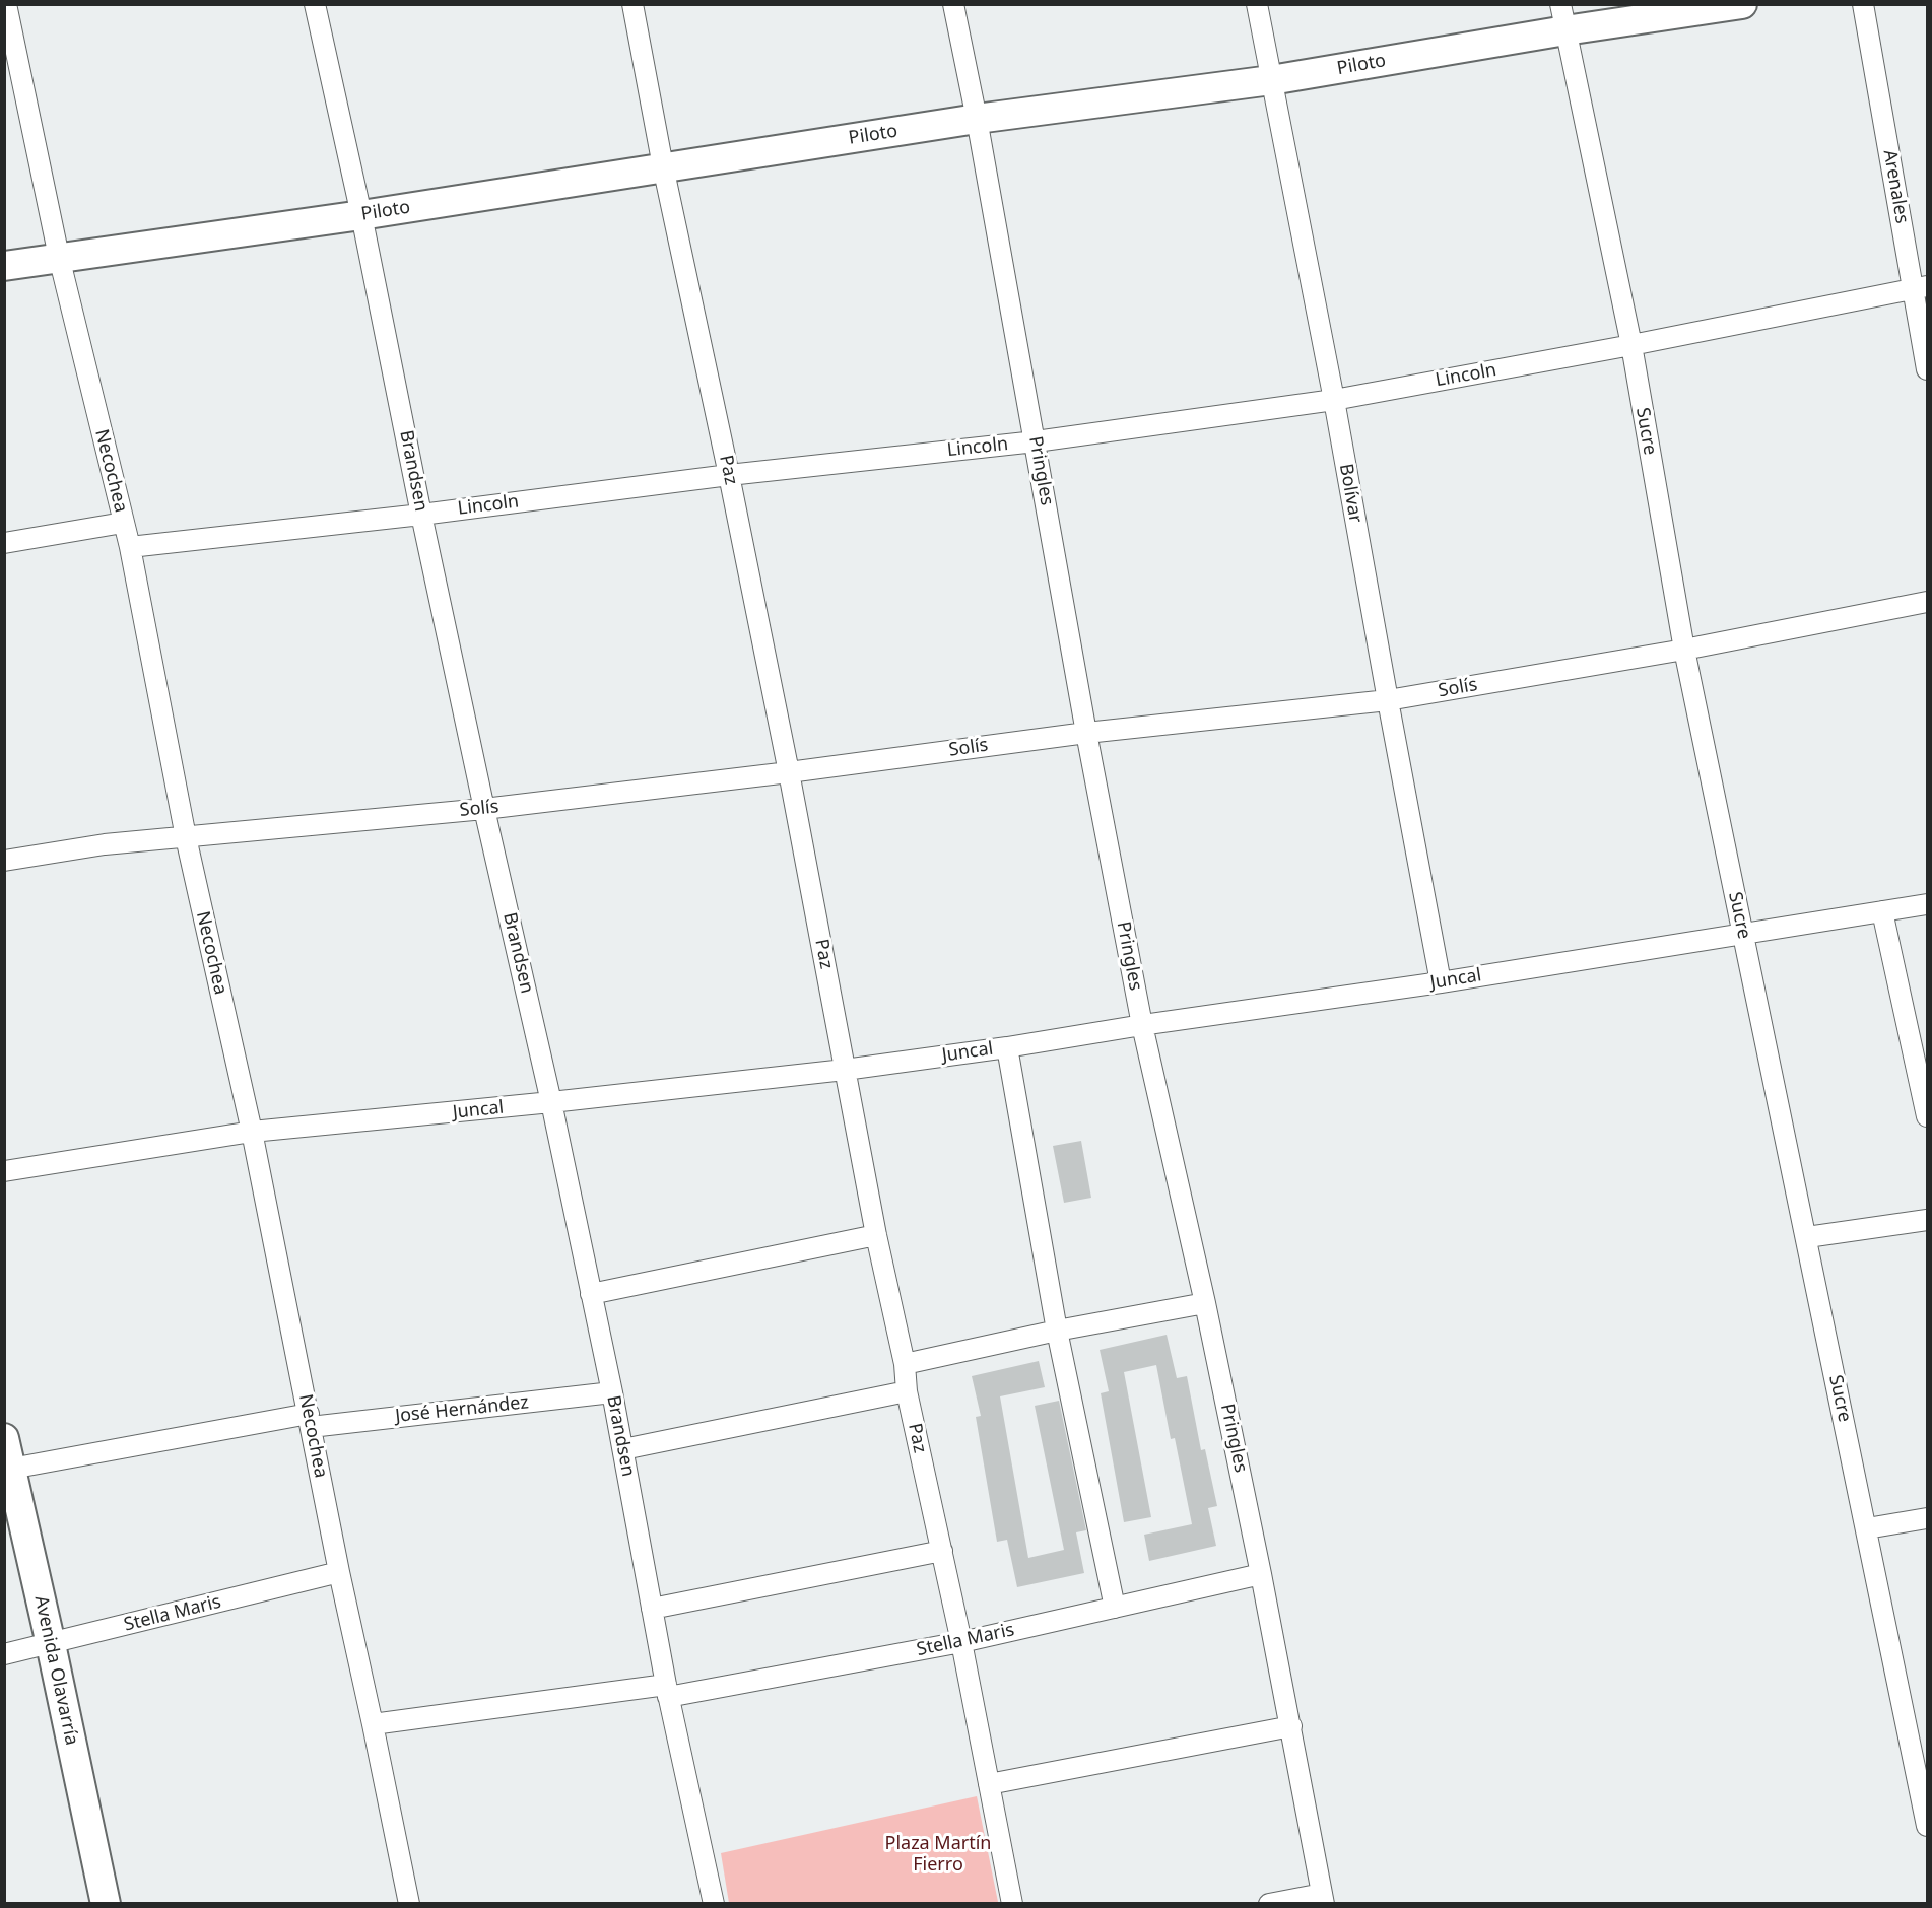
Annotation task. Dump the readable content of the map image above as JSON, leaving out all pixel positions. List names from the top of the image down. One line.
{"streets":{"main road":["Piloto","Avenida Olavarría"],"street":["Arenales","Lincoln","Sucre","Paz","Necochea","Brandsen","Pringles","Bolívar","Solís","Juncal","José Hernández","Stella Maris"]},"crossings":[["Piloto","Sucre"],["Piloto","Paz"],["Piloto","Necochea"],["Piloto","Brandsen"],["Piloto","Pringles"],["Piloto","Bolívar"],["Arenales","Lincoln"],["Lincoln","Sucre"],["Lincoln","Paz"],["Lincoln","Necochea"],["Lincoln","Brandsen"],["Lincoln","Pringles"],["Lincoln","Bolívar"],["Sucre","Solís"],["Sucre","Juncal"],["Paz","Solís"],["Paz","Juncal"],["Paz","Stella Maris"],["Necochea","Solís"],["Necochea","Juncal"],["Necochea","José Hernández"],["Necochea","Stella Maris"],["Brandsen","Solís"],["Brandsen","Juncal"],["Brandsen","José Hernández"],["Brandsen","Stella Maris"],["Pringles","Solís"],["Pringles","Juncal"],["Pringles","Stella Maris"],["Bolívar","Solís"],["Bolívar","Juncal"],["José Hernández","Avenida Olavarría"],["Stella Maris","Avenida Olavarría"]],"parks":["Plaza Martín Fierro"]}
